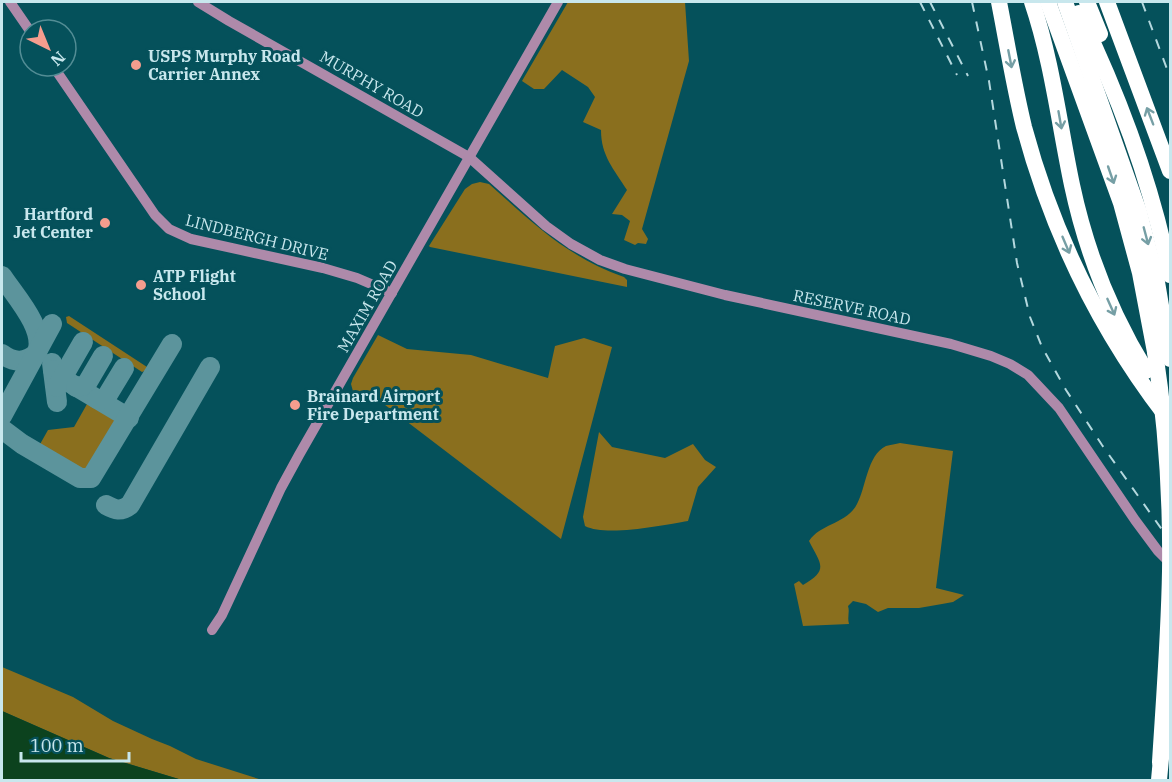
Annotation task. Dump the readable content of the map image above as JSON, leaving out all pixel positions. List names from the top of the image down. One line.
{"streets":{"street":["MURPHY ROAD","LINDBERGH DRIVE","MAXIM ROAD","RESERVE ROAD"]},"crossings":[["MURPHY ROAD","MAXIM ROAD"],["MURPHY ROAD","RESERVE ROAD"],["LINDBERGH DRIVE","MAXIM ROAD"],["MAXIM ROAD","RESERVE ROAD"]],"places":["USPS Murphy Road Carrier Annex","Hartford Jet Center","ATP Flight School","Brainard Airport Fire Department"],"scale_bar":"100 m","north":"bottom right"}
